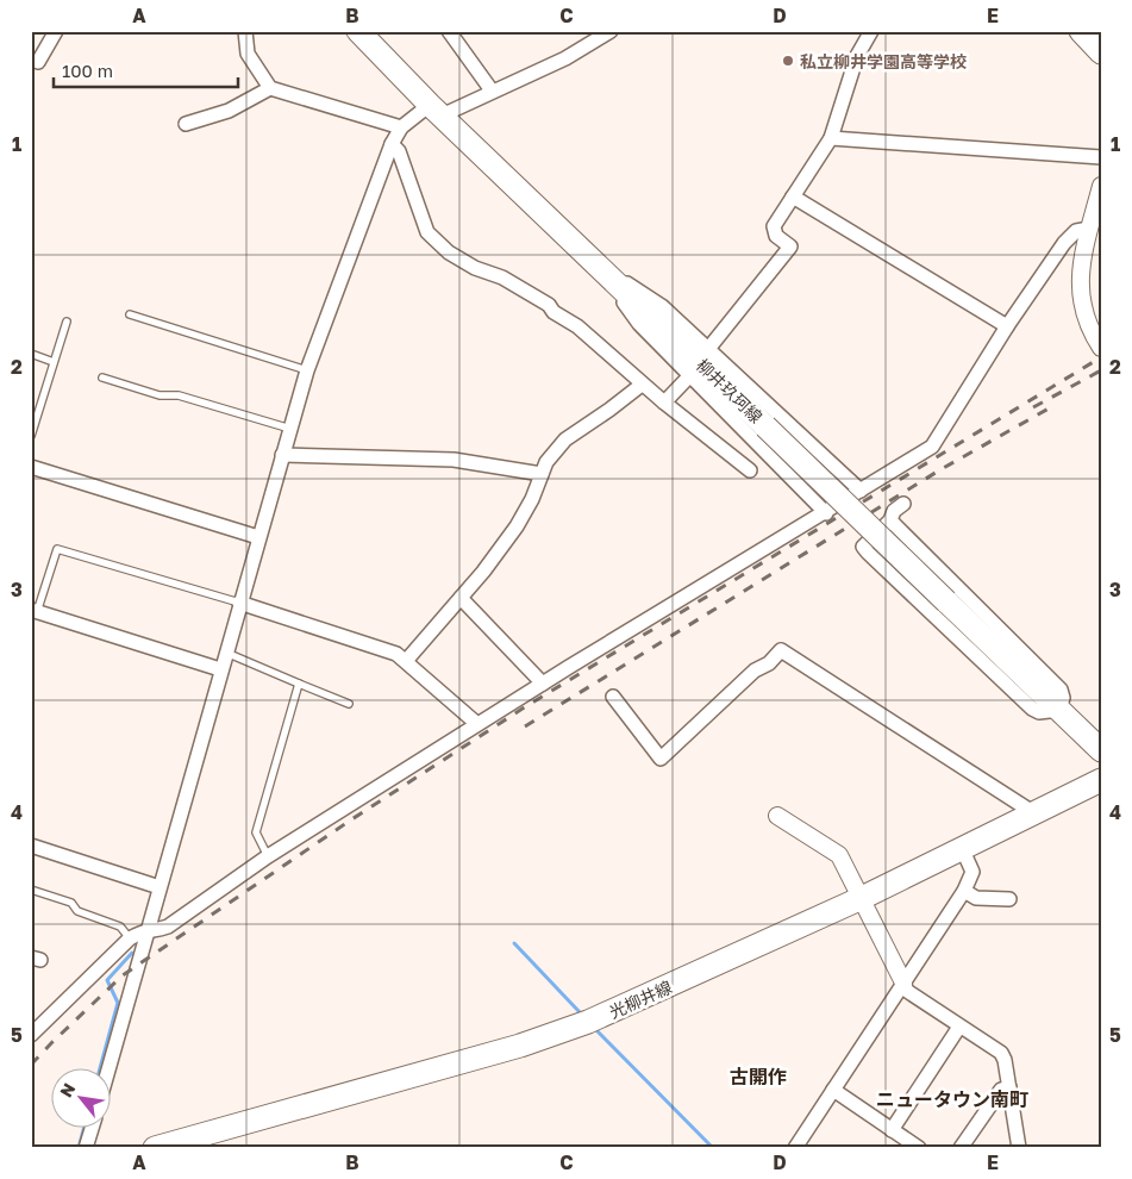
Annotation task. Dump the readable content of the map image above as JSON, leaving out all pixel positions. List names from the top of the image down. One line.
{"streets":{"main road":["柳井玖珂線","光柳井線"]},"districts":["古開作","ニュータウン南町"],"places":["私立柳井学園高等学校"],"scale_bar":"100 m","north":"top left","grid":{"columns":["A","B","C","D","E"],"rows":["1","2","3","4","5"]}}
